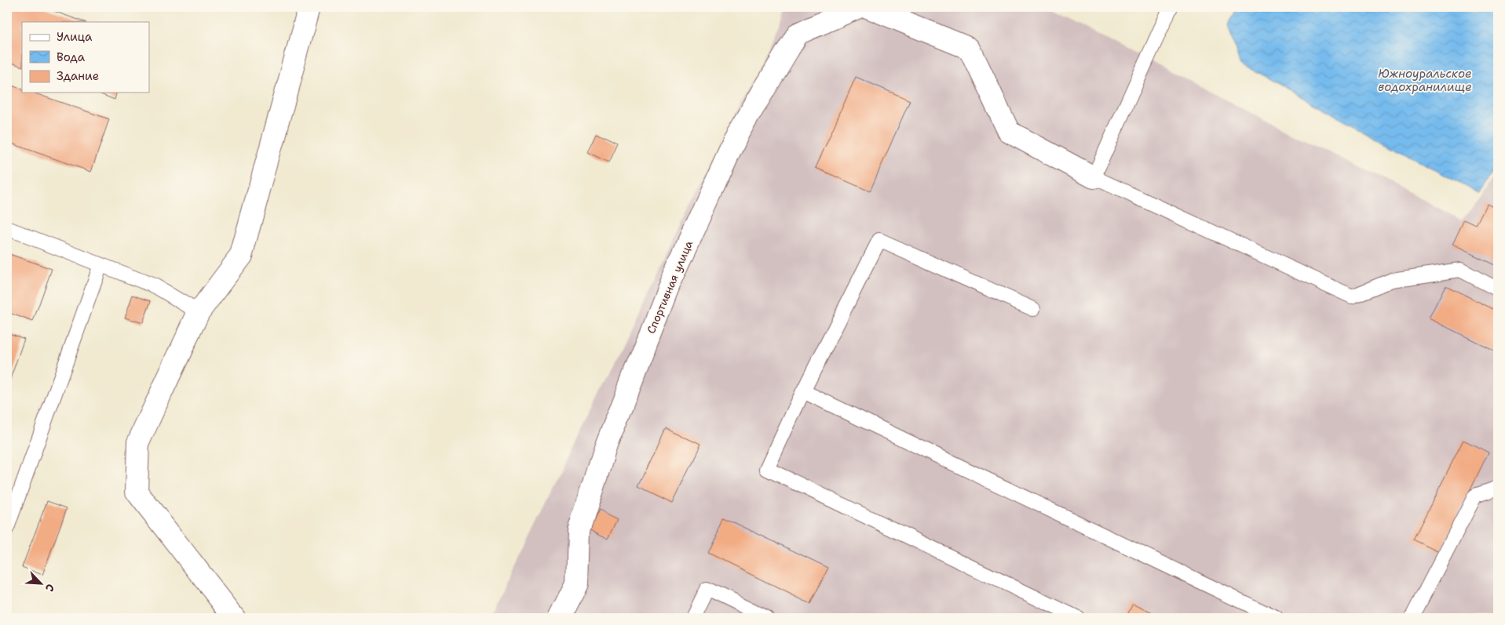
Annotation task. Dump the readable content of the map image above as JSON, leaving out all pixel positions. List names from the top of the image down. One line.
{"streets":{"street":["Спортивная улица"]},"water":["Южноуральское водохранилище"],"legend":["Улица","Вода","Здание"],"north":"bottom right"}
